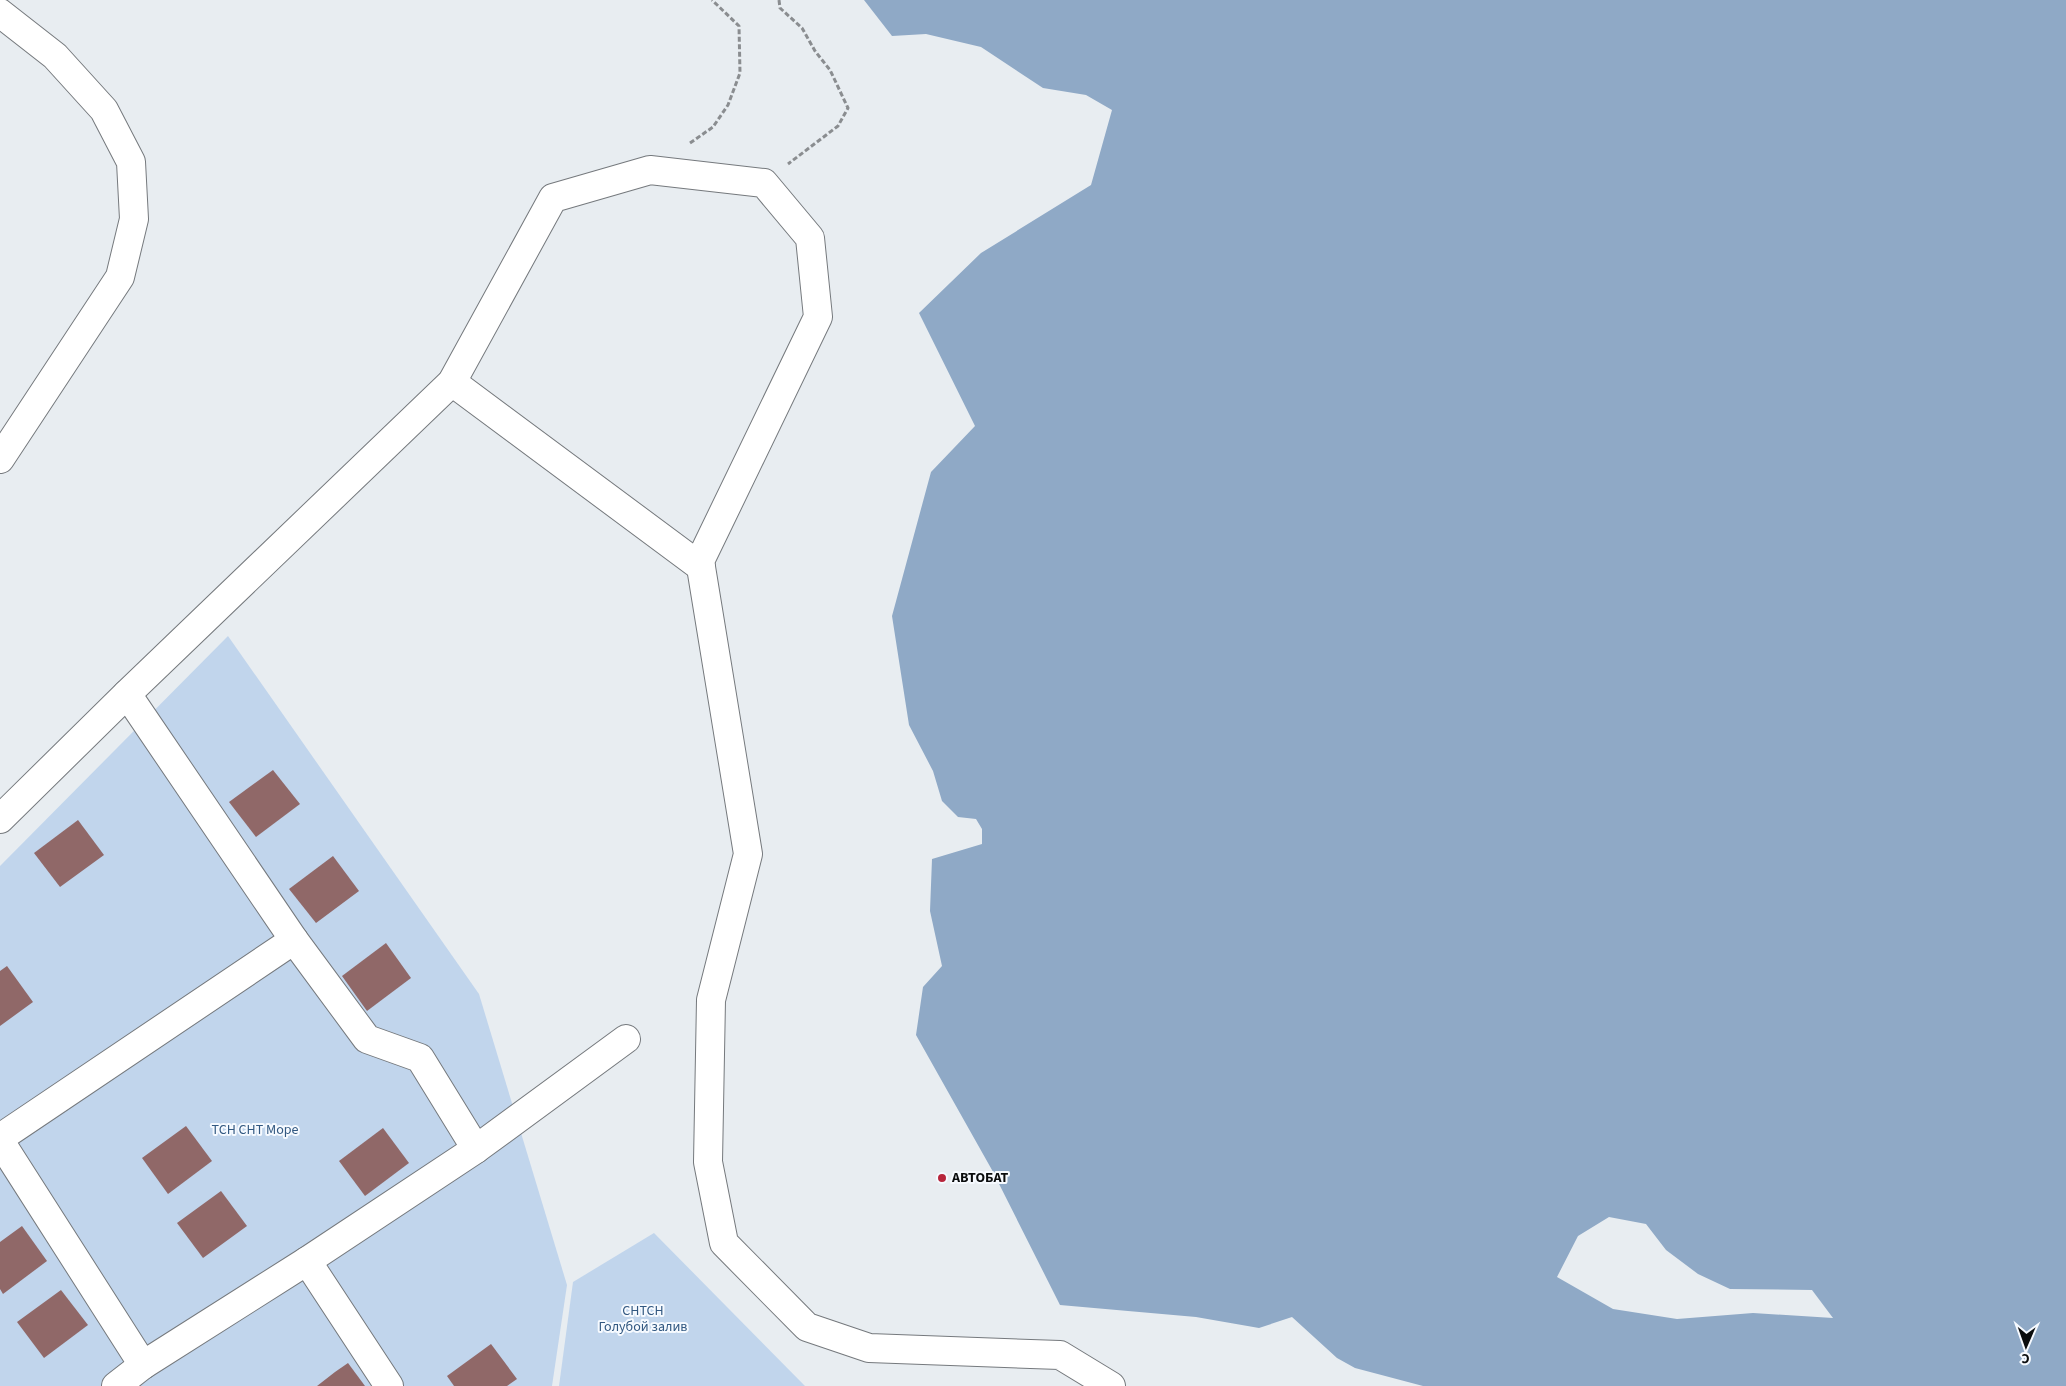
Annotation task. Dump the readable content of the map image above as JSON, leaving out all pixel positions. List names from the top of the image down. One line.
{"parks":["ТСН СНТ Море","СНТСН Голубой залив"],"places":["АВТОБАТ"],"north":"bottom"}
